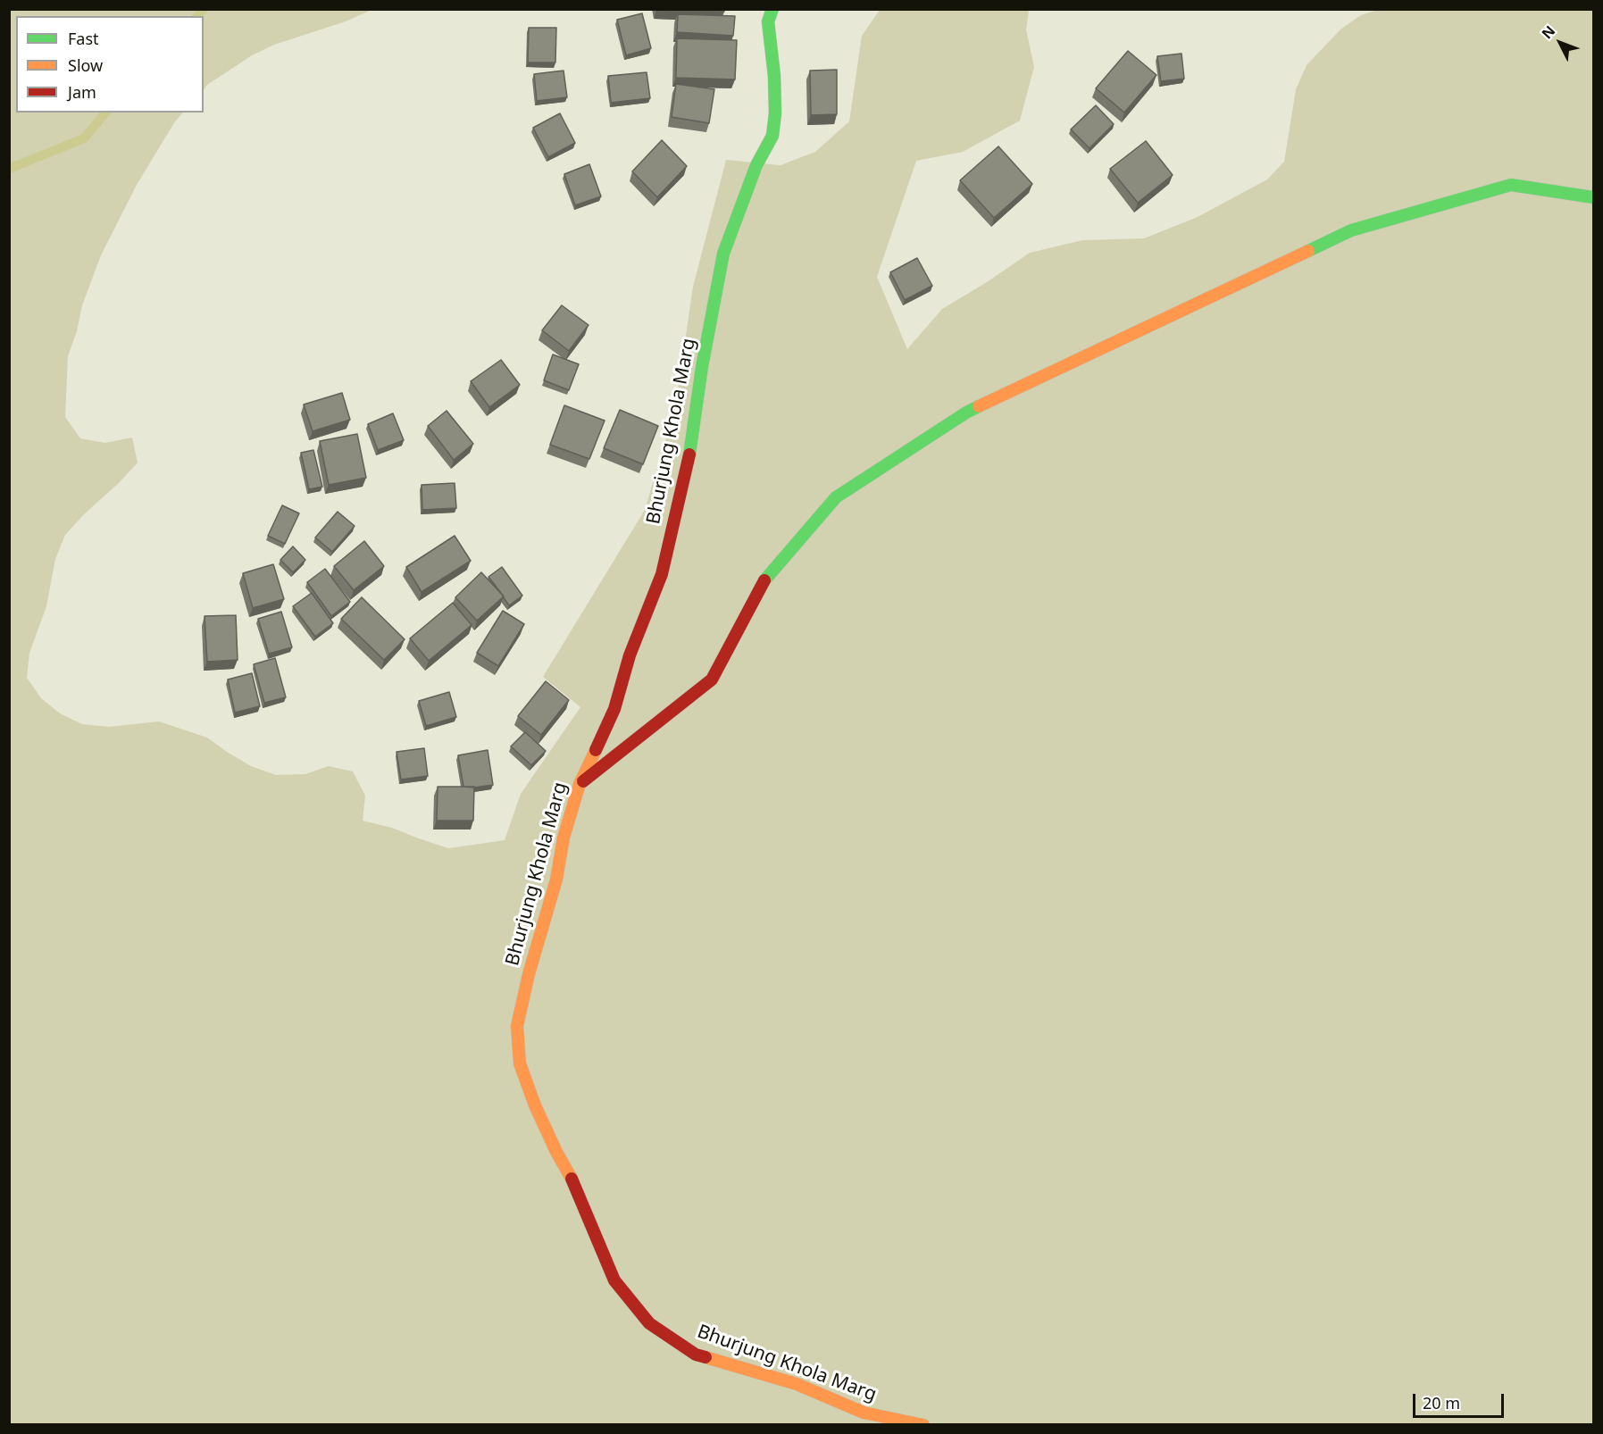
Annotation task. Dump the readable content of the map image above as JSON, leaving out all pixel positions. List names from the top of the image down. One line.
{"streets":{"main road":["Bhurjung Khola Marg"]},"legend":["Fast","Slow","Jam"],"scale_bar":"20 m","north":"top left"}
